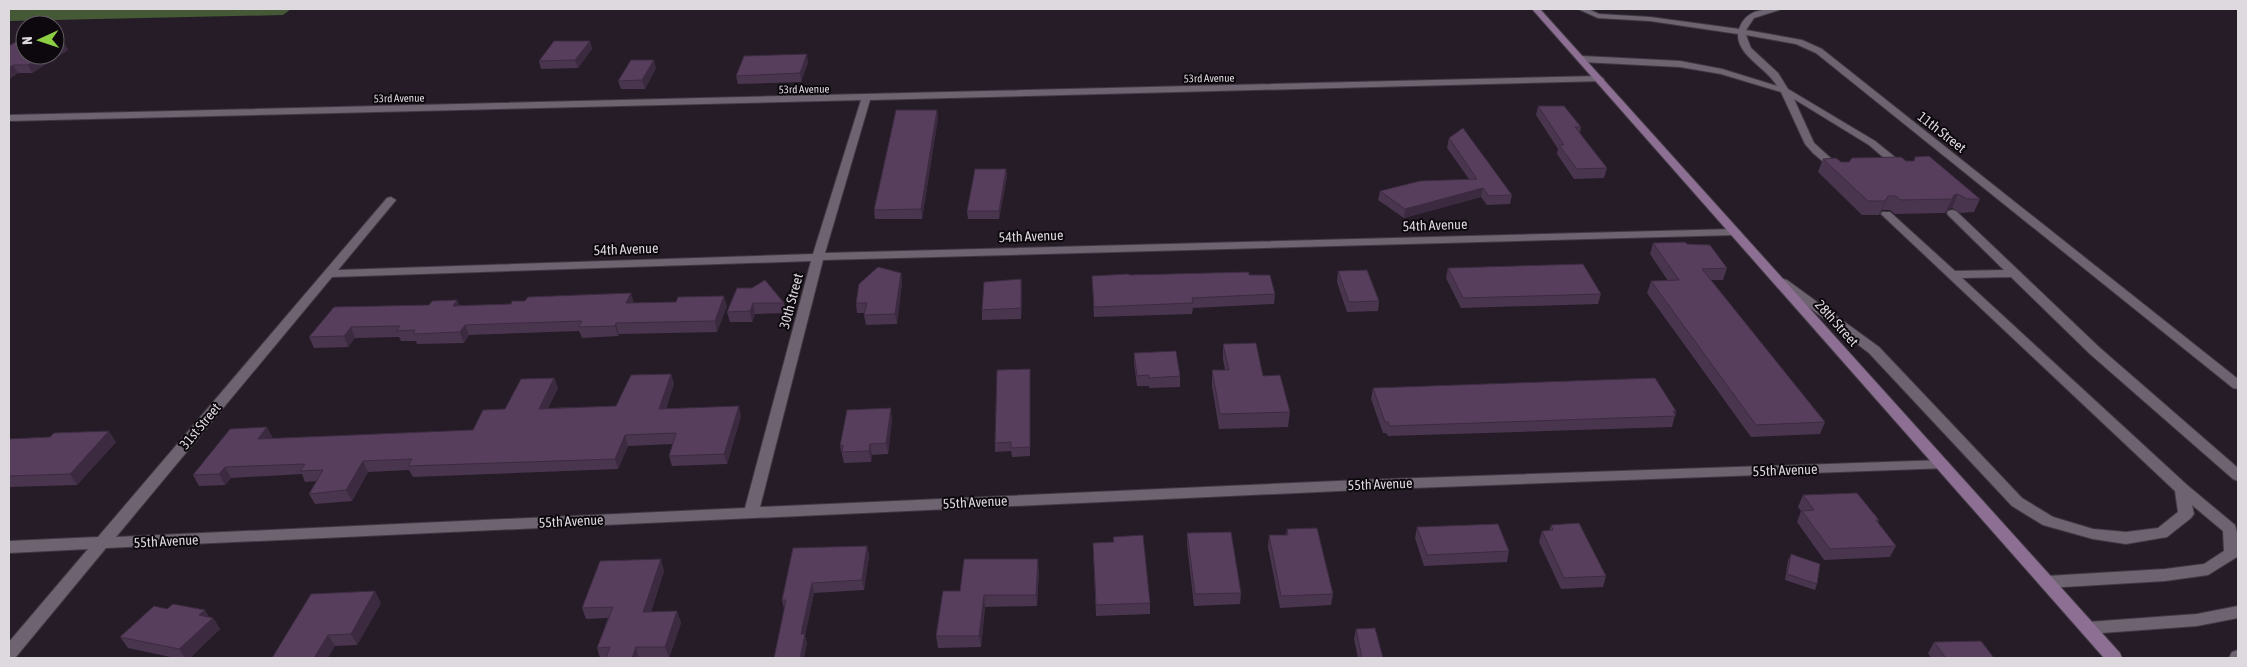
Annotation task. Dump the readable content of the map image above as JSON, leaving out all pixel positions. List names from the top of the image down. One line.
{"streets":{"main road":["28th Street"],"street":["53rd Avenue","11th Street","54th Avenue","30th Street","31st Street","55th Avenue"]},"crossings":[["53rd Avenue","30th Street"],["53rd Avenue","28th Street"],["54th Avenue","30th Street"],["54th Avenue","28th Street"],["54th Avenue","31st Street"],["30th Street","55th Avenue"],["28th Street","55th Avenue"],["31st Street","55th Avenue"]],"north":"left"}
